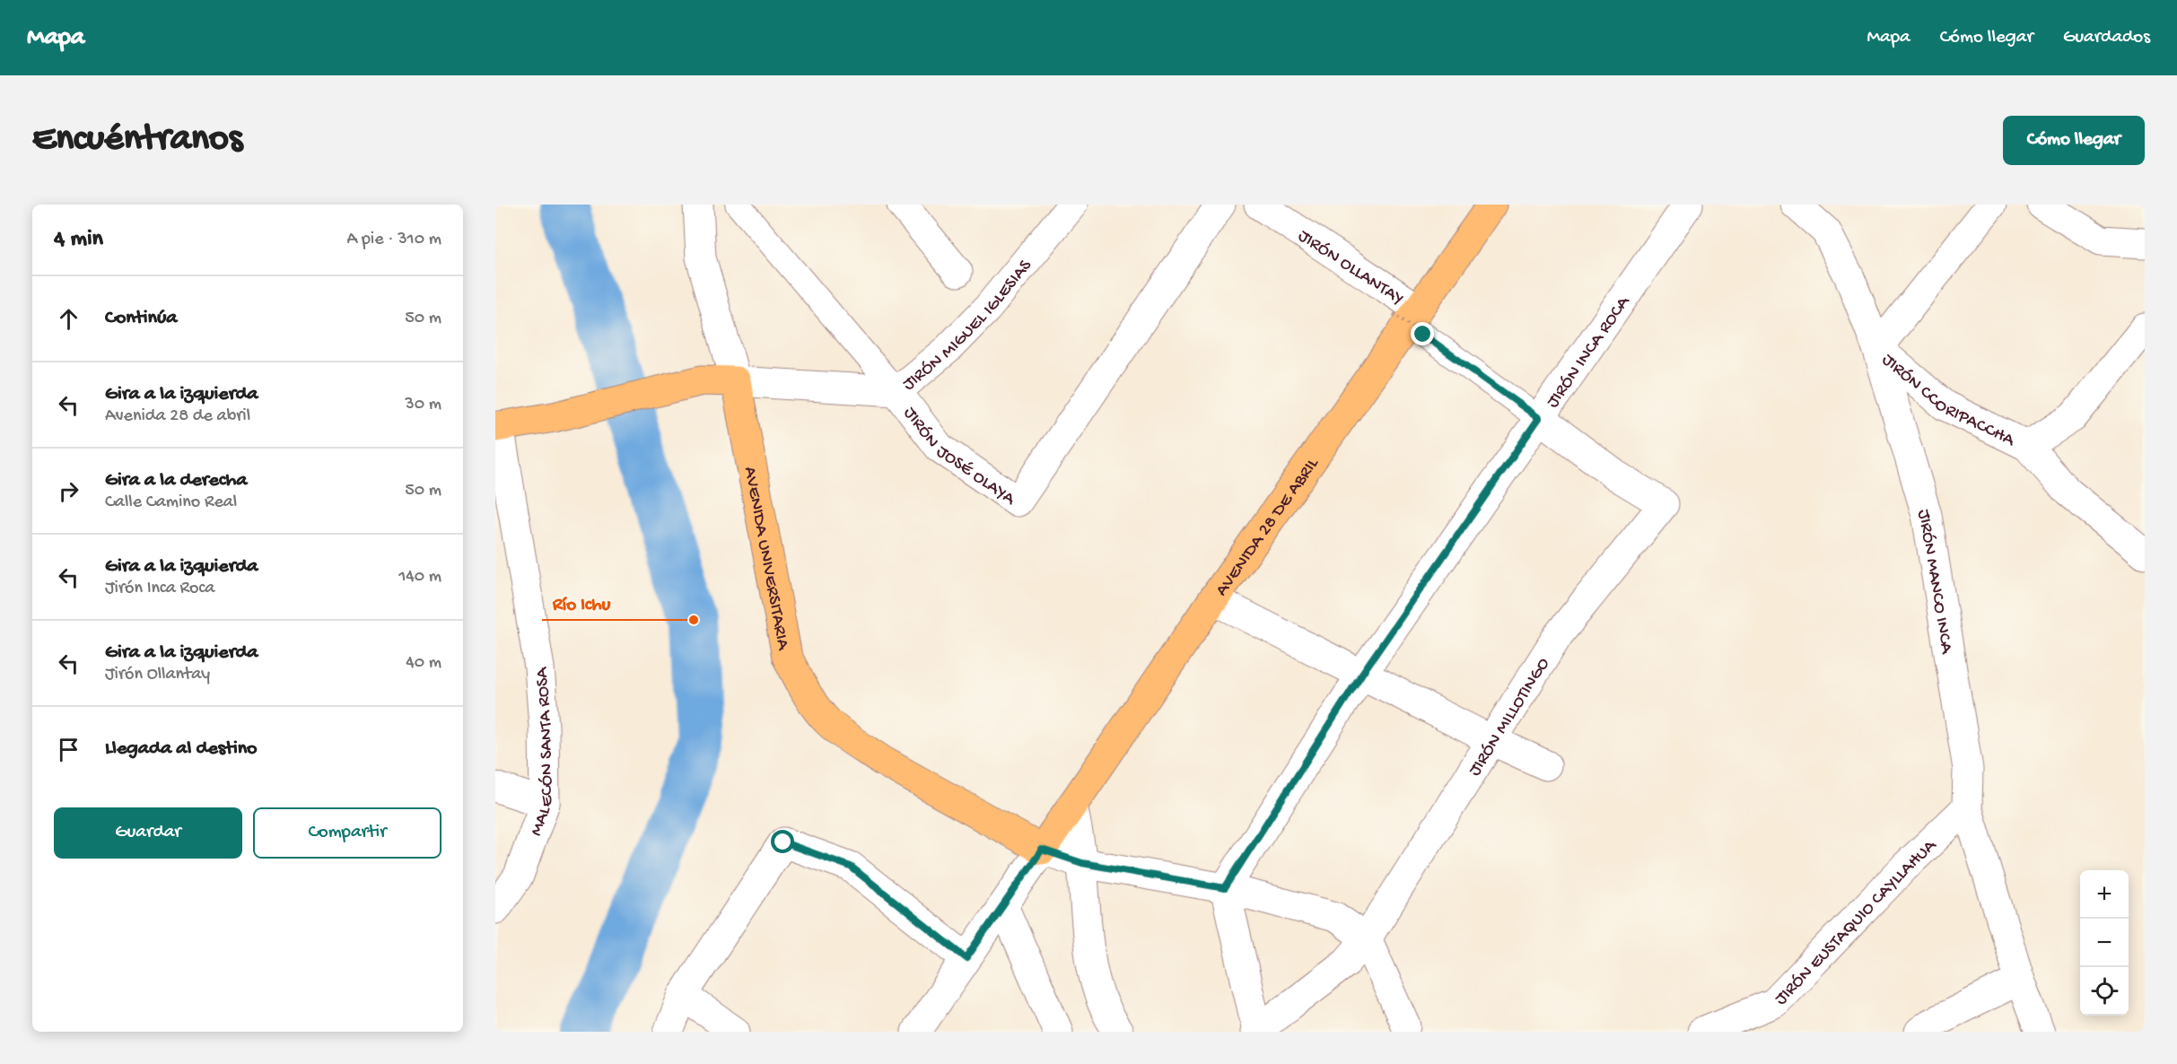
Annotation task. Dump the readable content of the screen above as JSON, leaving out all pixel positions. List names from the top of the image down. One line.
{"streets":{"highway":["AVENIDA 28 DE ABRIL","AVENIDA UNIVERSITARIA"],"street":["JIRÓN OLLANTAY","JIRÓN MIGUEL IGLESIAS","JIRÓN INCA ROCA","JIRÓN CCORIPACCHA","JIRÓN JOSÉ OLAYA","JIRÓN MANCO INCA","JIRÓN MILLOTINGO","MALECÓN SANTA ROSA","JIRÓN EUSTAQUIO CAYLLAHUA"]},"crossings":[["JIRÓN OLLANTAY","JIRÓN INCA ROCA"],["JIRÓN OLLANTAY","AVENIDA 28 DE ABRIL"],["JIRÓN OLLANTAY","JIRÓN MILLOTINGO"],["JIRÓN MIGUEL IGLESIAS","JIRÓN JOSÉ OLAYA"],["JIRÓN MIGUEL IGLESIAS","AVENIDA UNIVERSITARIA"],["JIRÓN CCORIPACCHA","JIRÓN MANCO INCA"],["AVENIDA 28 DE ABRIL","AVENIDA UNIVERSITARIA"],["JIRÓN MANCO INCA","JIRÓN EUSTAQUIO CAYLLAHUA"]],"places":["Río Ichu"],"page":{"header":"Mapa","nav":["Mapa","Cómo llegar","Guardados"],"buttons":["Cómo llegar",["Guardar","Compartir"]],"title":"Encuéntranos","heading":["4 min","A pie · 310 m"],"list":[["Continúa","50 m"],["Gira a la izquierda","Avenida 28 de abril","30 m"],["Gira a la derecha","Calle Camino Real","50 m"],["Gira a la izquierda","Jirón Inca Roca","140 m"],["Gira a la izquierda","Jirón Ollantay","40 m"],"Llegada al destino"],"map_buttons":["+","−"]}}
